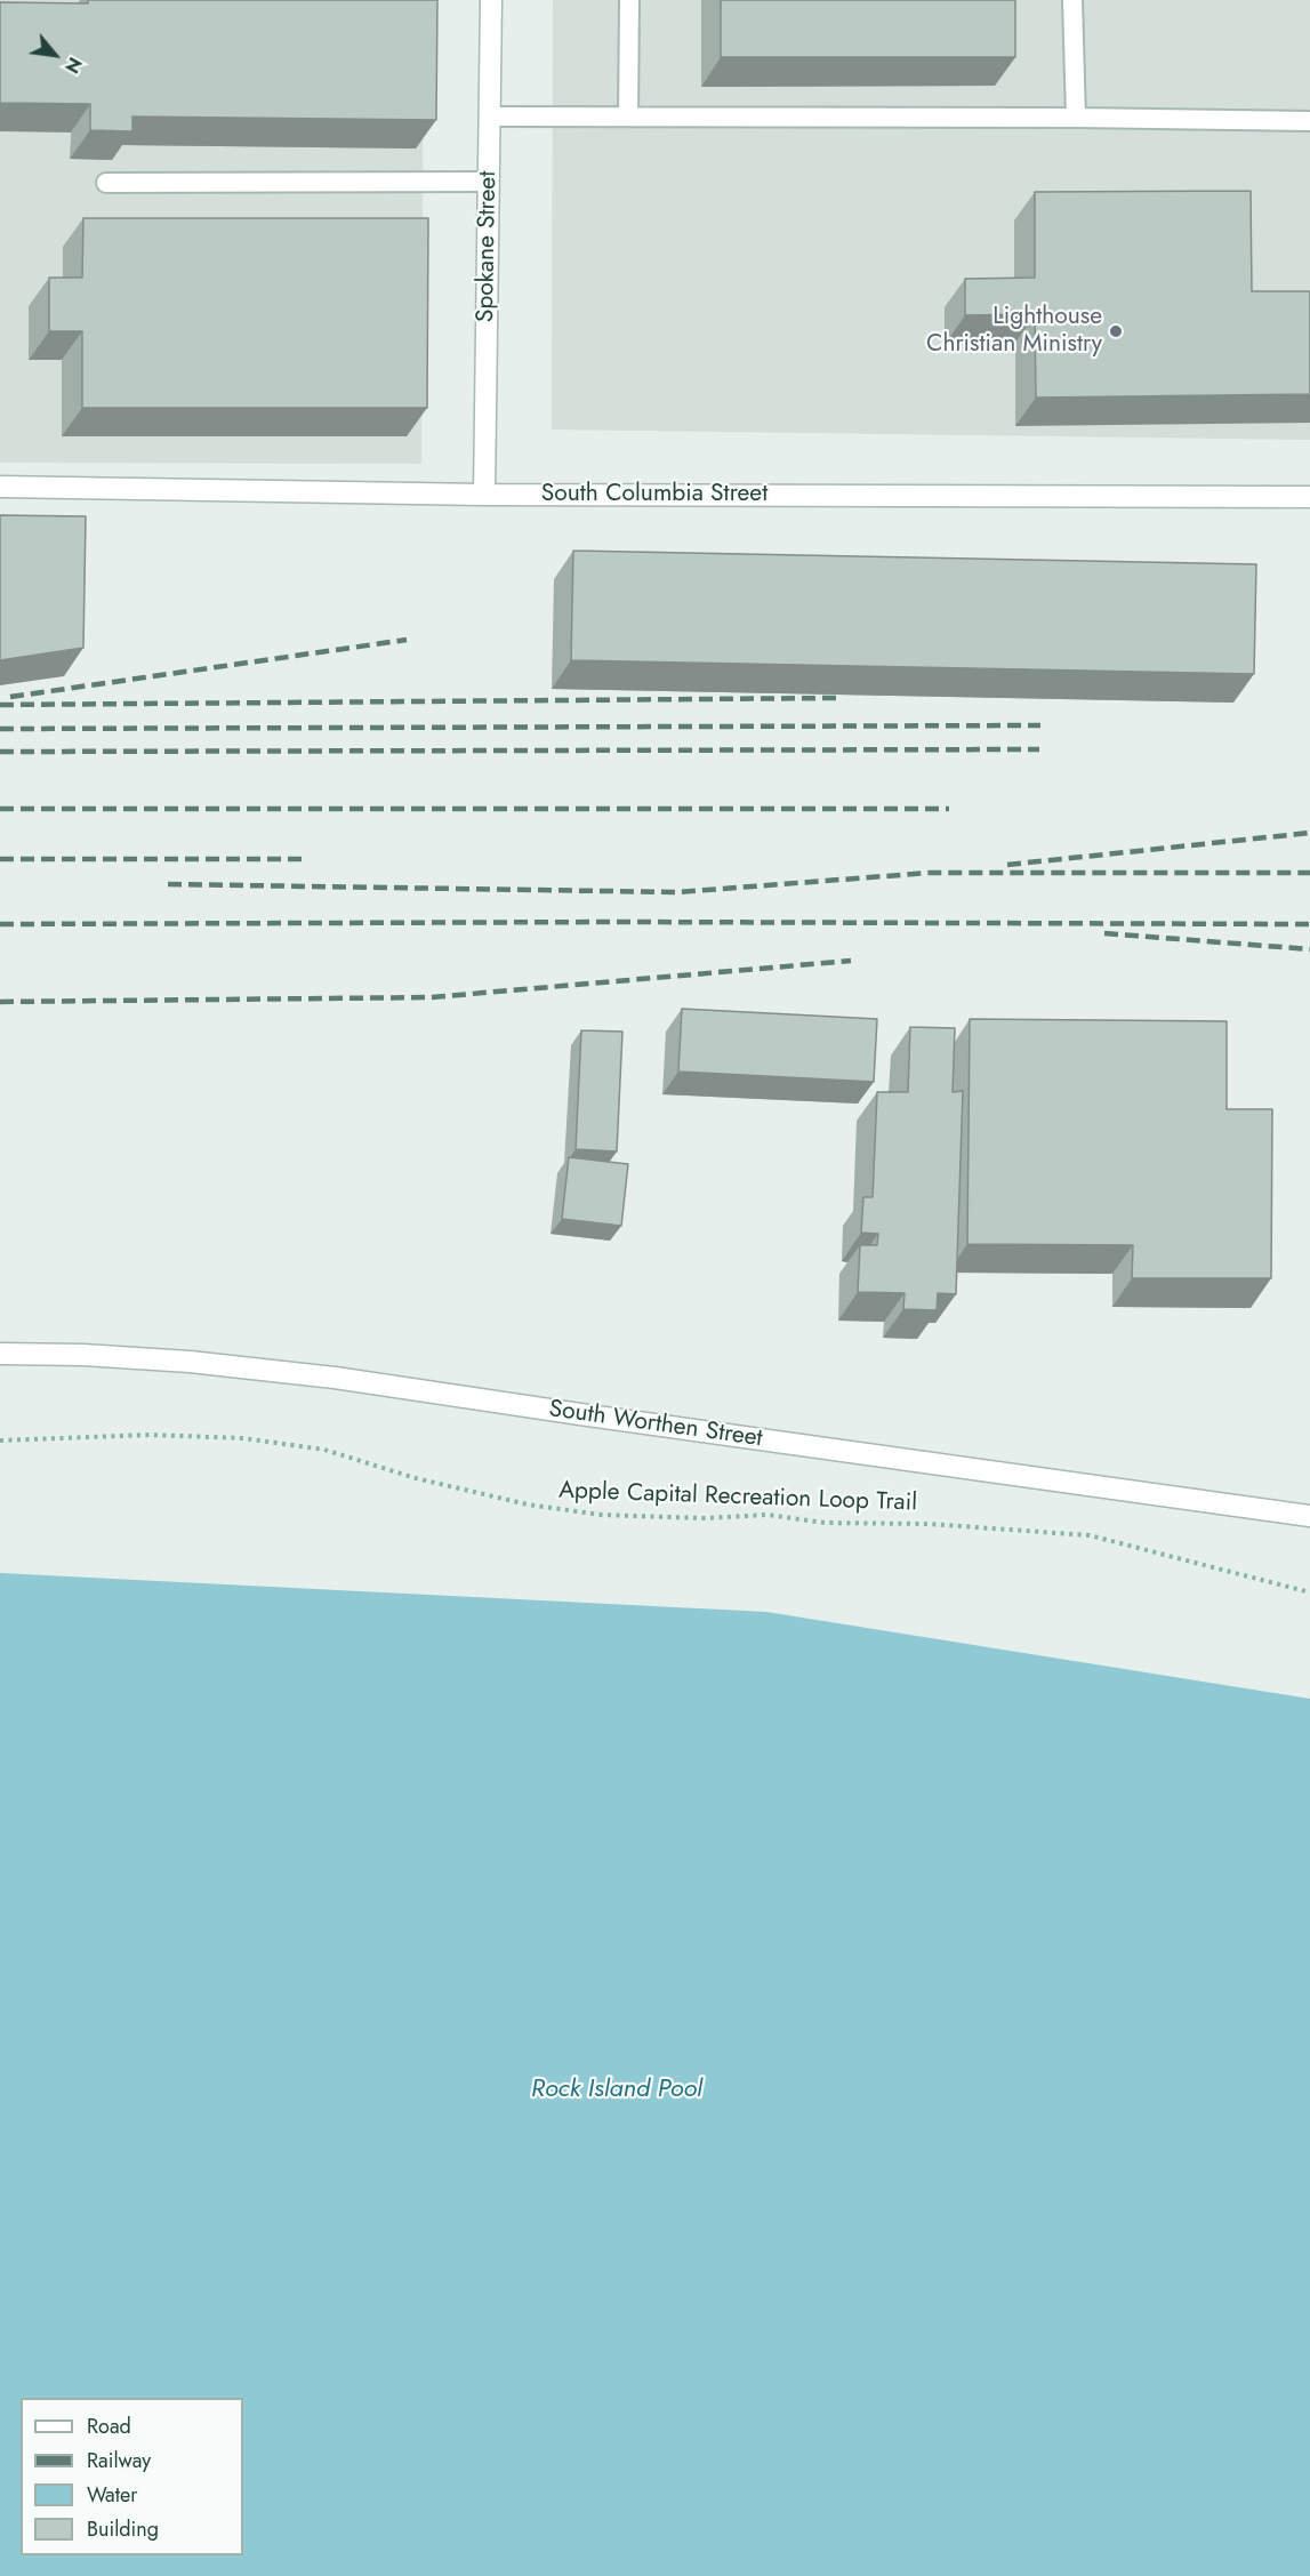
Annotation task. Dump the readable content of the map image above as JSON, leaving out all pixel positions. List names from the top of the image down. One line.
{"streets":{"street":["Spokane Street","South Columbia Street","South Worthen Street"],"path":["Apple Capital Recreation Loop Trail"]},"crossings":[["Spokane Street","South Columbia Street"]],"water":["Rock Island Pool"],"places":["Lighthouse Christian Ministry"],"legend":["Road","Railway","Water","Building"],"north":"bottom right"}
